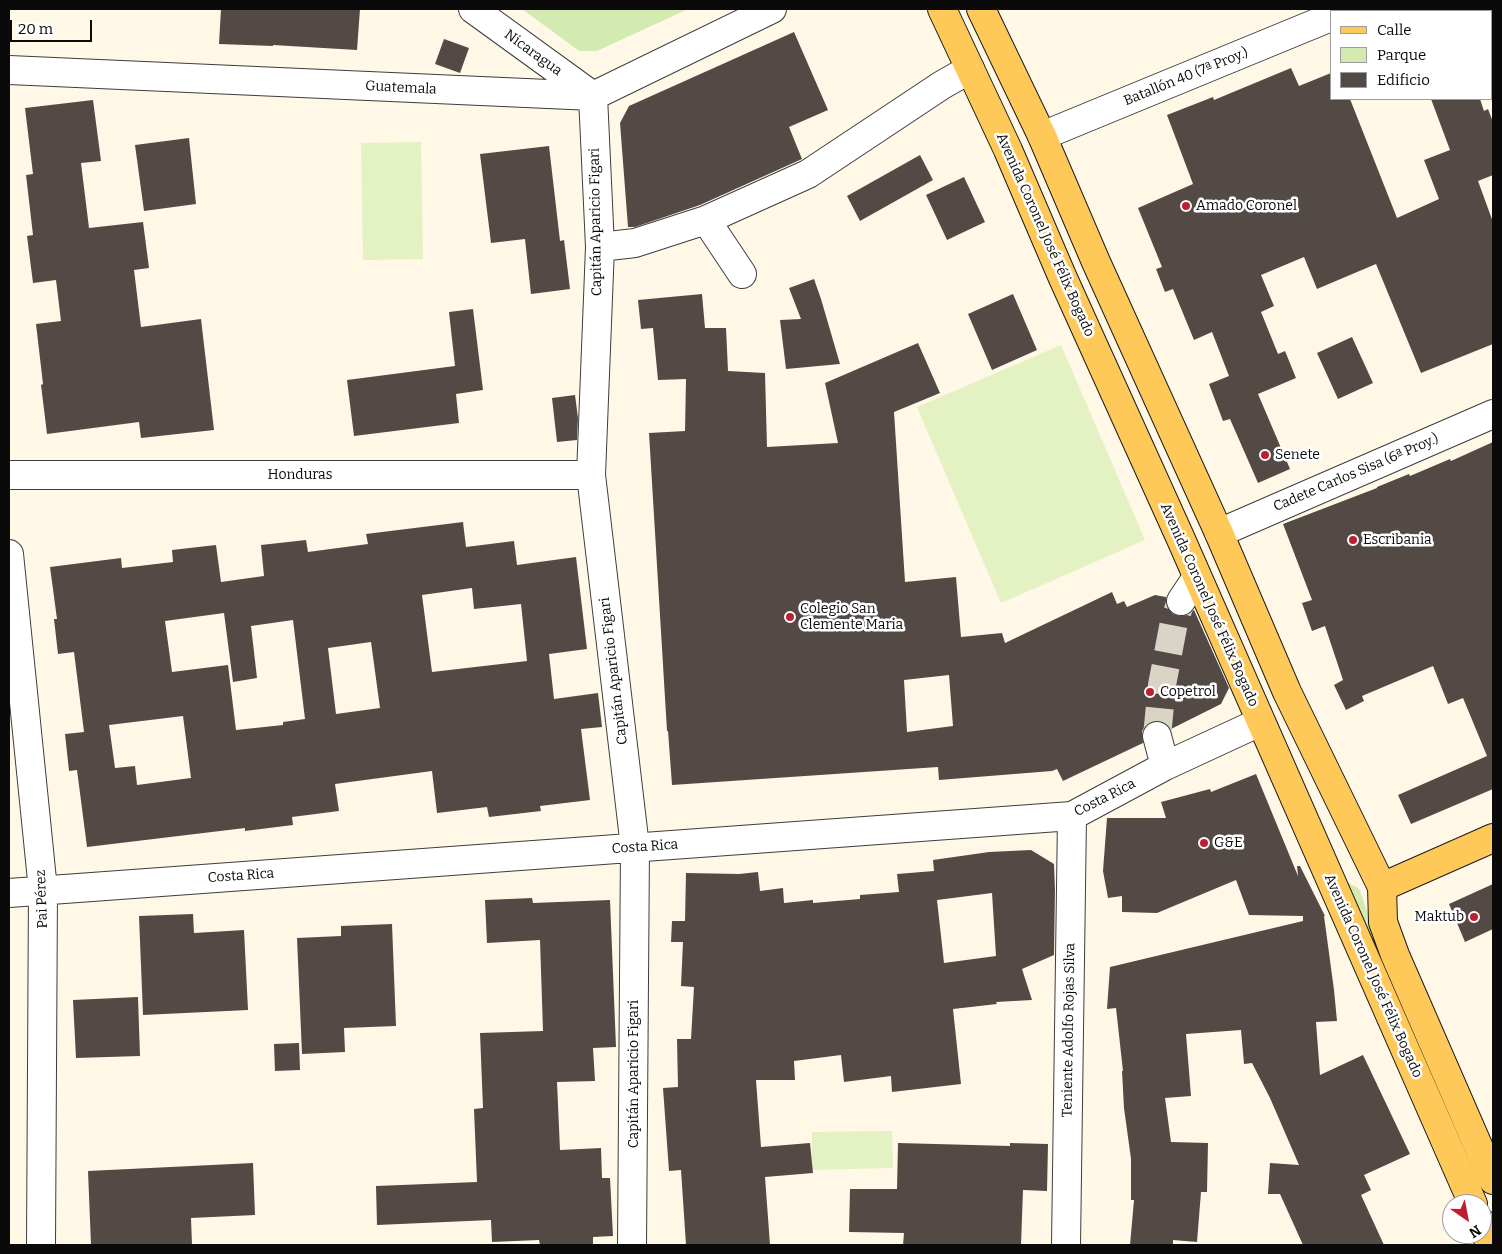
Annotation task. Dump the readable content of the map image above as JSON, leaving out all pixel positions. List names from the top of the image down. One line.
{"streets":{"main road":["Avenida Coronel José Félix Bogado"],"street":["Nicaragua","Batallón 40 (7ª Proy.)","Guatemala","Capitán Aparicio Figari","Cadete Carlos Sisa (6ª Proy.)","Honduras","Costa Rica","Pai Pérez","Teniente Adolfo Rojas Silva"]},"crossings":[["Nicaragua","Guatemala"],["Nicaragua","Capitán Aparicio Figari"],["Batallón 40 (7ª Proy.)","Avenida Coronel José Félix Bogado"],["Guatemala","Capitán Aparicio Figari"],["Capitán Aparicio Figari","Honduras"],["Capitán Aparicio Figari","Costa Rica"],["Avenida Coronel José Félix Bogado","Cadete Carlos Sisa (6ª Proy.)"],["Avenida Coronel José Félix Bogado","Costa Rica"],["Costa Rica","Pai Pérez"],["Costa Rica","Teniente Adolfo Rojas Silva"]],"places":["Amado Coronel","Senete","Escribania","Colegio San Clemente Maria","Copetrol","G&E","Maktub"],"legend":["Calle","Parque","Edificio"],"scale_bar":"20 m","north":"bottom right"}
